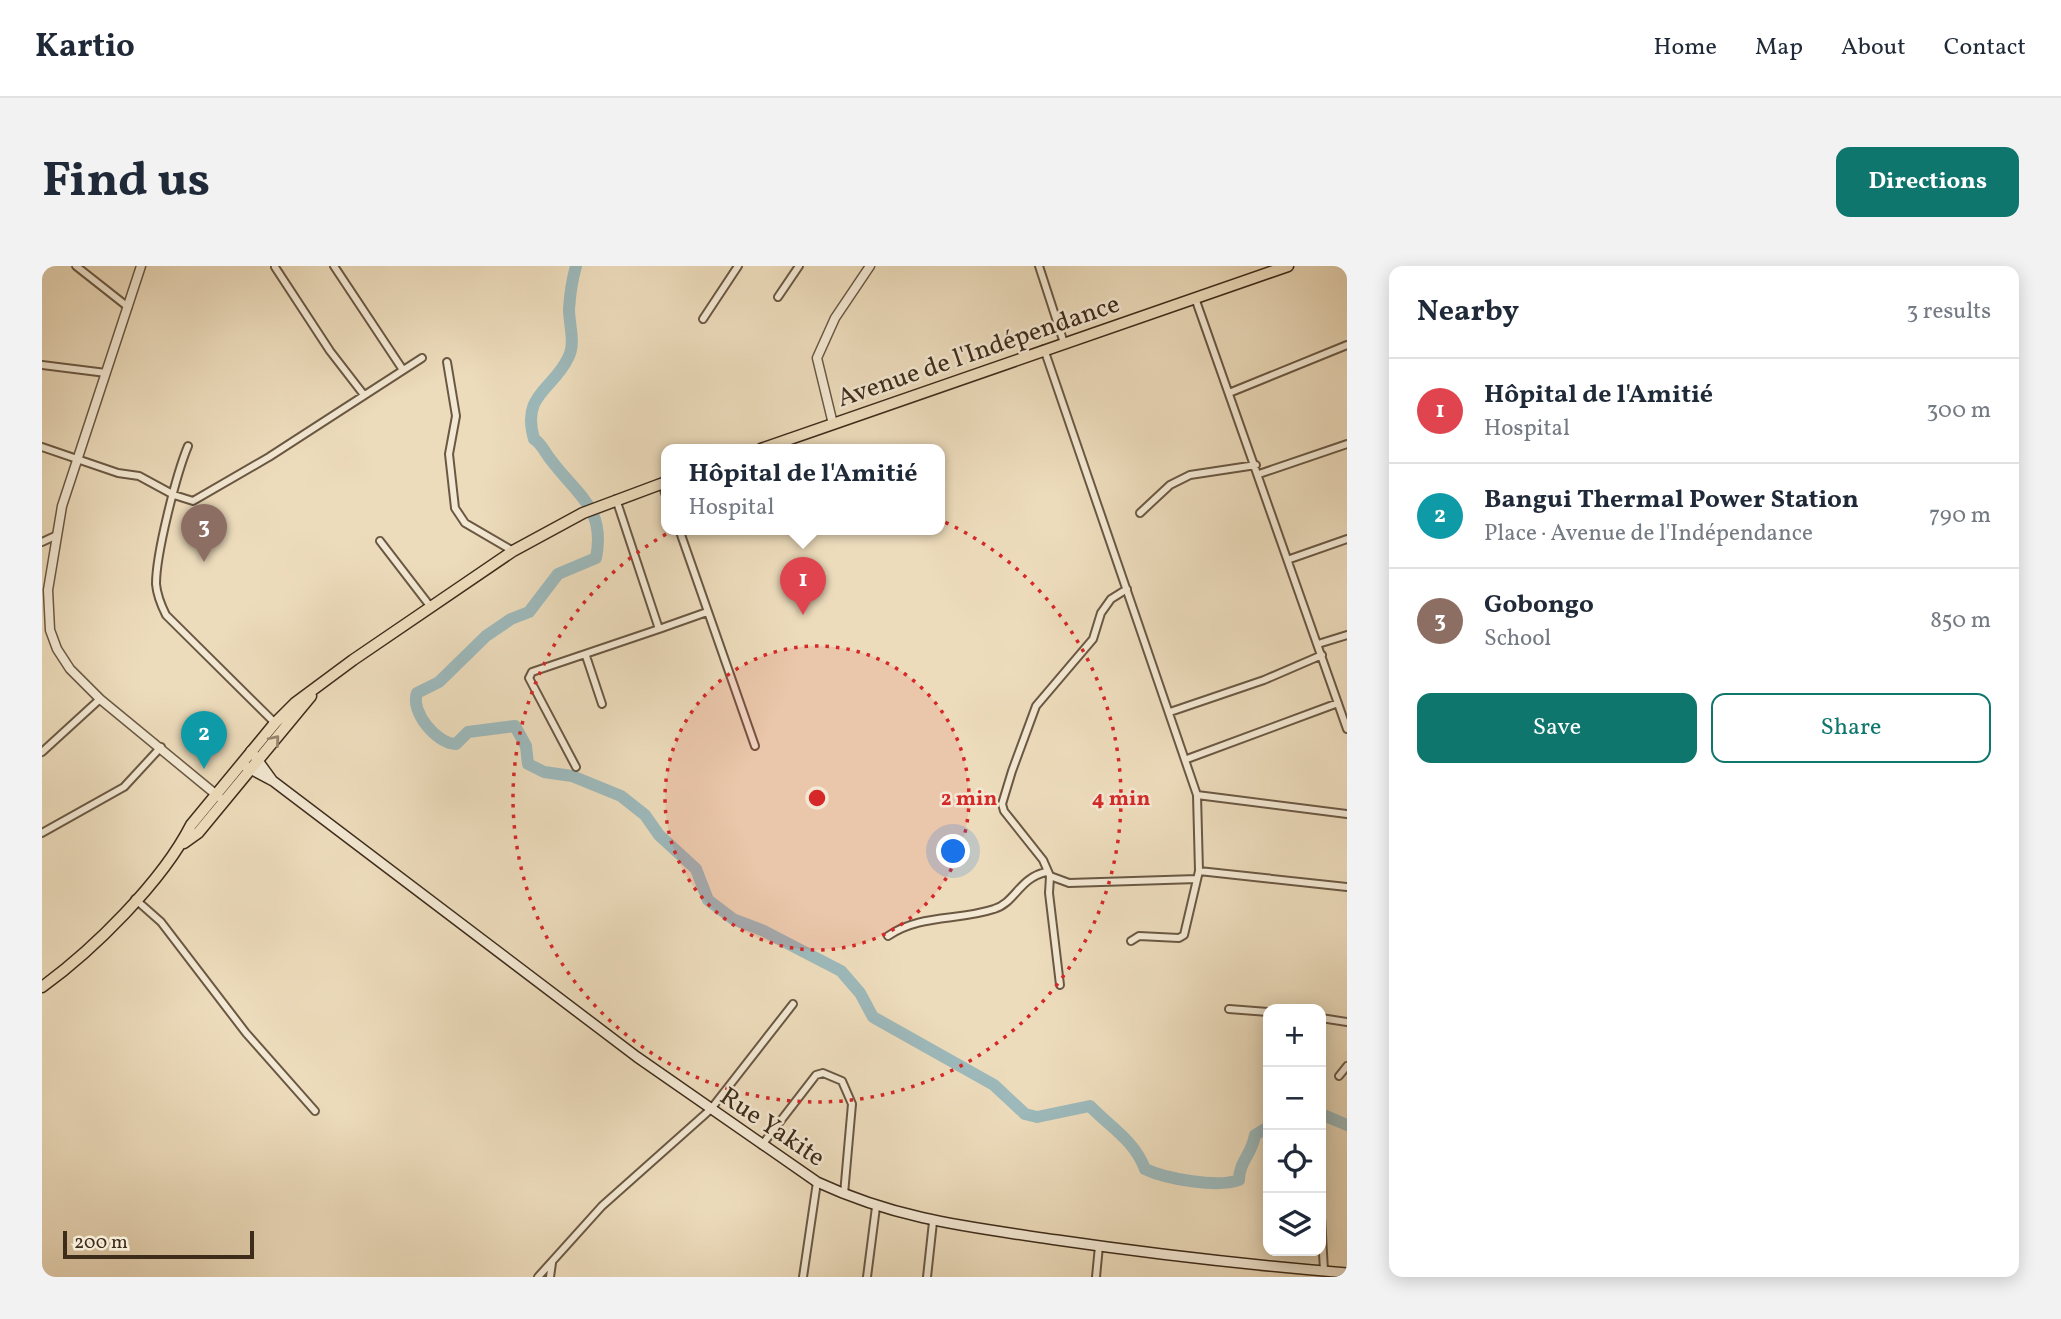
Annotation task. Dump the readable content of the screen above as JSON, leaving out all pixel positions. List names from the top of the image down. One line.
{"streets":{"main road":["Avenue de l'Indépendance","Rue Yakite"]},"scale_bar":"200 m","page":{"header":"Kartio","nav":["Home","Map","About","Contact"],"buttons":["Directions",["Save","Share"]],"title":"Find us","heading":["Nearby","3 results"],"list":[{"mark":"1","name":"Hôpital de l'Amitié","note":"Hospital","value":"300 m"},{"mark":"2","name":"Bangui Thermal Power Station","note":"Place · Avenue de l'Indépendance","value":"790 m"},{"mark":"3","name":"Gobongo","note":"School","value":"850 m"}],"popup":["Hôpital de l'Amitié","Hospital"],"pins":["3","1","2"],"map_buttons":["+","−"],"scale":"200 m"},"rings":["2 min","4 min"]}
